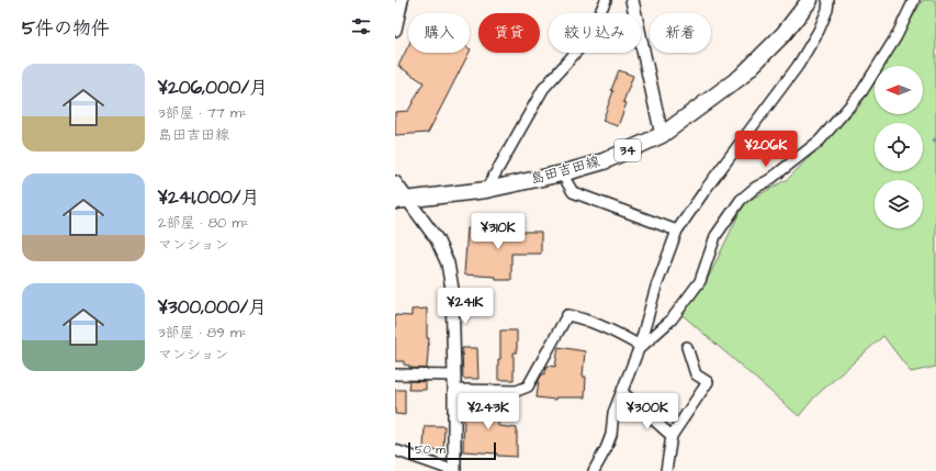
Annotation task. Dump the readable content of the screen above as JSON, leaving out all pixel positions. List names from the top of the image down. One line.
{"streets":{"main road":["34","島田吉田線"]},"scale_bar":"50 m","north":"left","page":{"heading":"5件の物件","chip":["購入","賃貸","絞り込み","新着"],"list":[{"name":"¥206,000/月","note":"3部屋 · 77 m² · 島田吉田線"},{"name":"¥241,000/月","note":"2部屋 · 80 m² · マンション"},{"name":"¥300,000/月","note":"3部屋 · 89 m² · マンション"}],"price":["¥206K","¥310K","¥241K","¥243K","¥300K"],"scale":"50 m"}}
